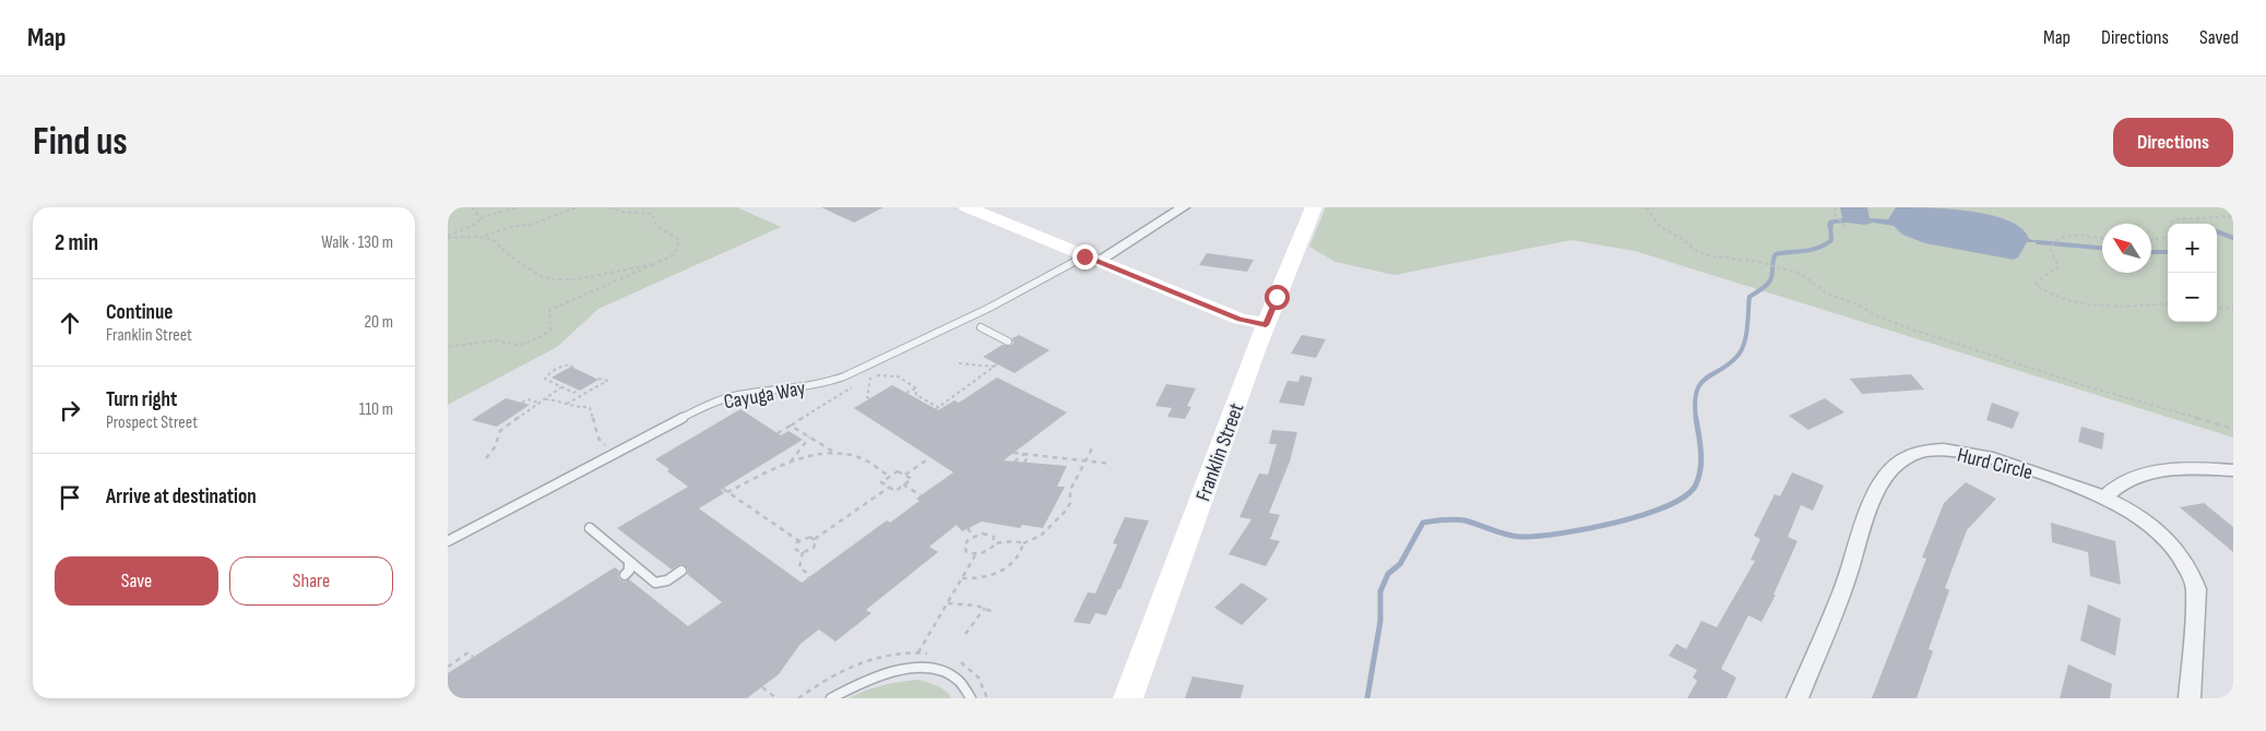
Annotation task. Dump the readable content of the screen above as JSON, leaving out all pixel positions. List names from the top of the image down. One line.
{"streets":{"street":["Franklin Street","Hurd Circle"],"lane":["Cayuga Way"]},"north":"top left","page":{"header":"Map","nav":["Map","Directions","Saved"],"buttons":["Directions",["Save","Share"]],"title":"Find us","heading":["2 min","Walk · 130 m"],"map_buttons":["+","−"],"list":[["Continue","Franklin Street","20 m"],["Turn right","Prospect Street","110 m"],"Arrive at destination"]}}
